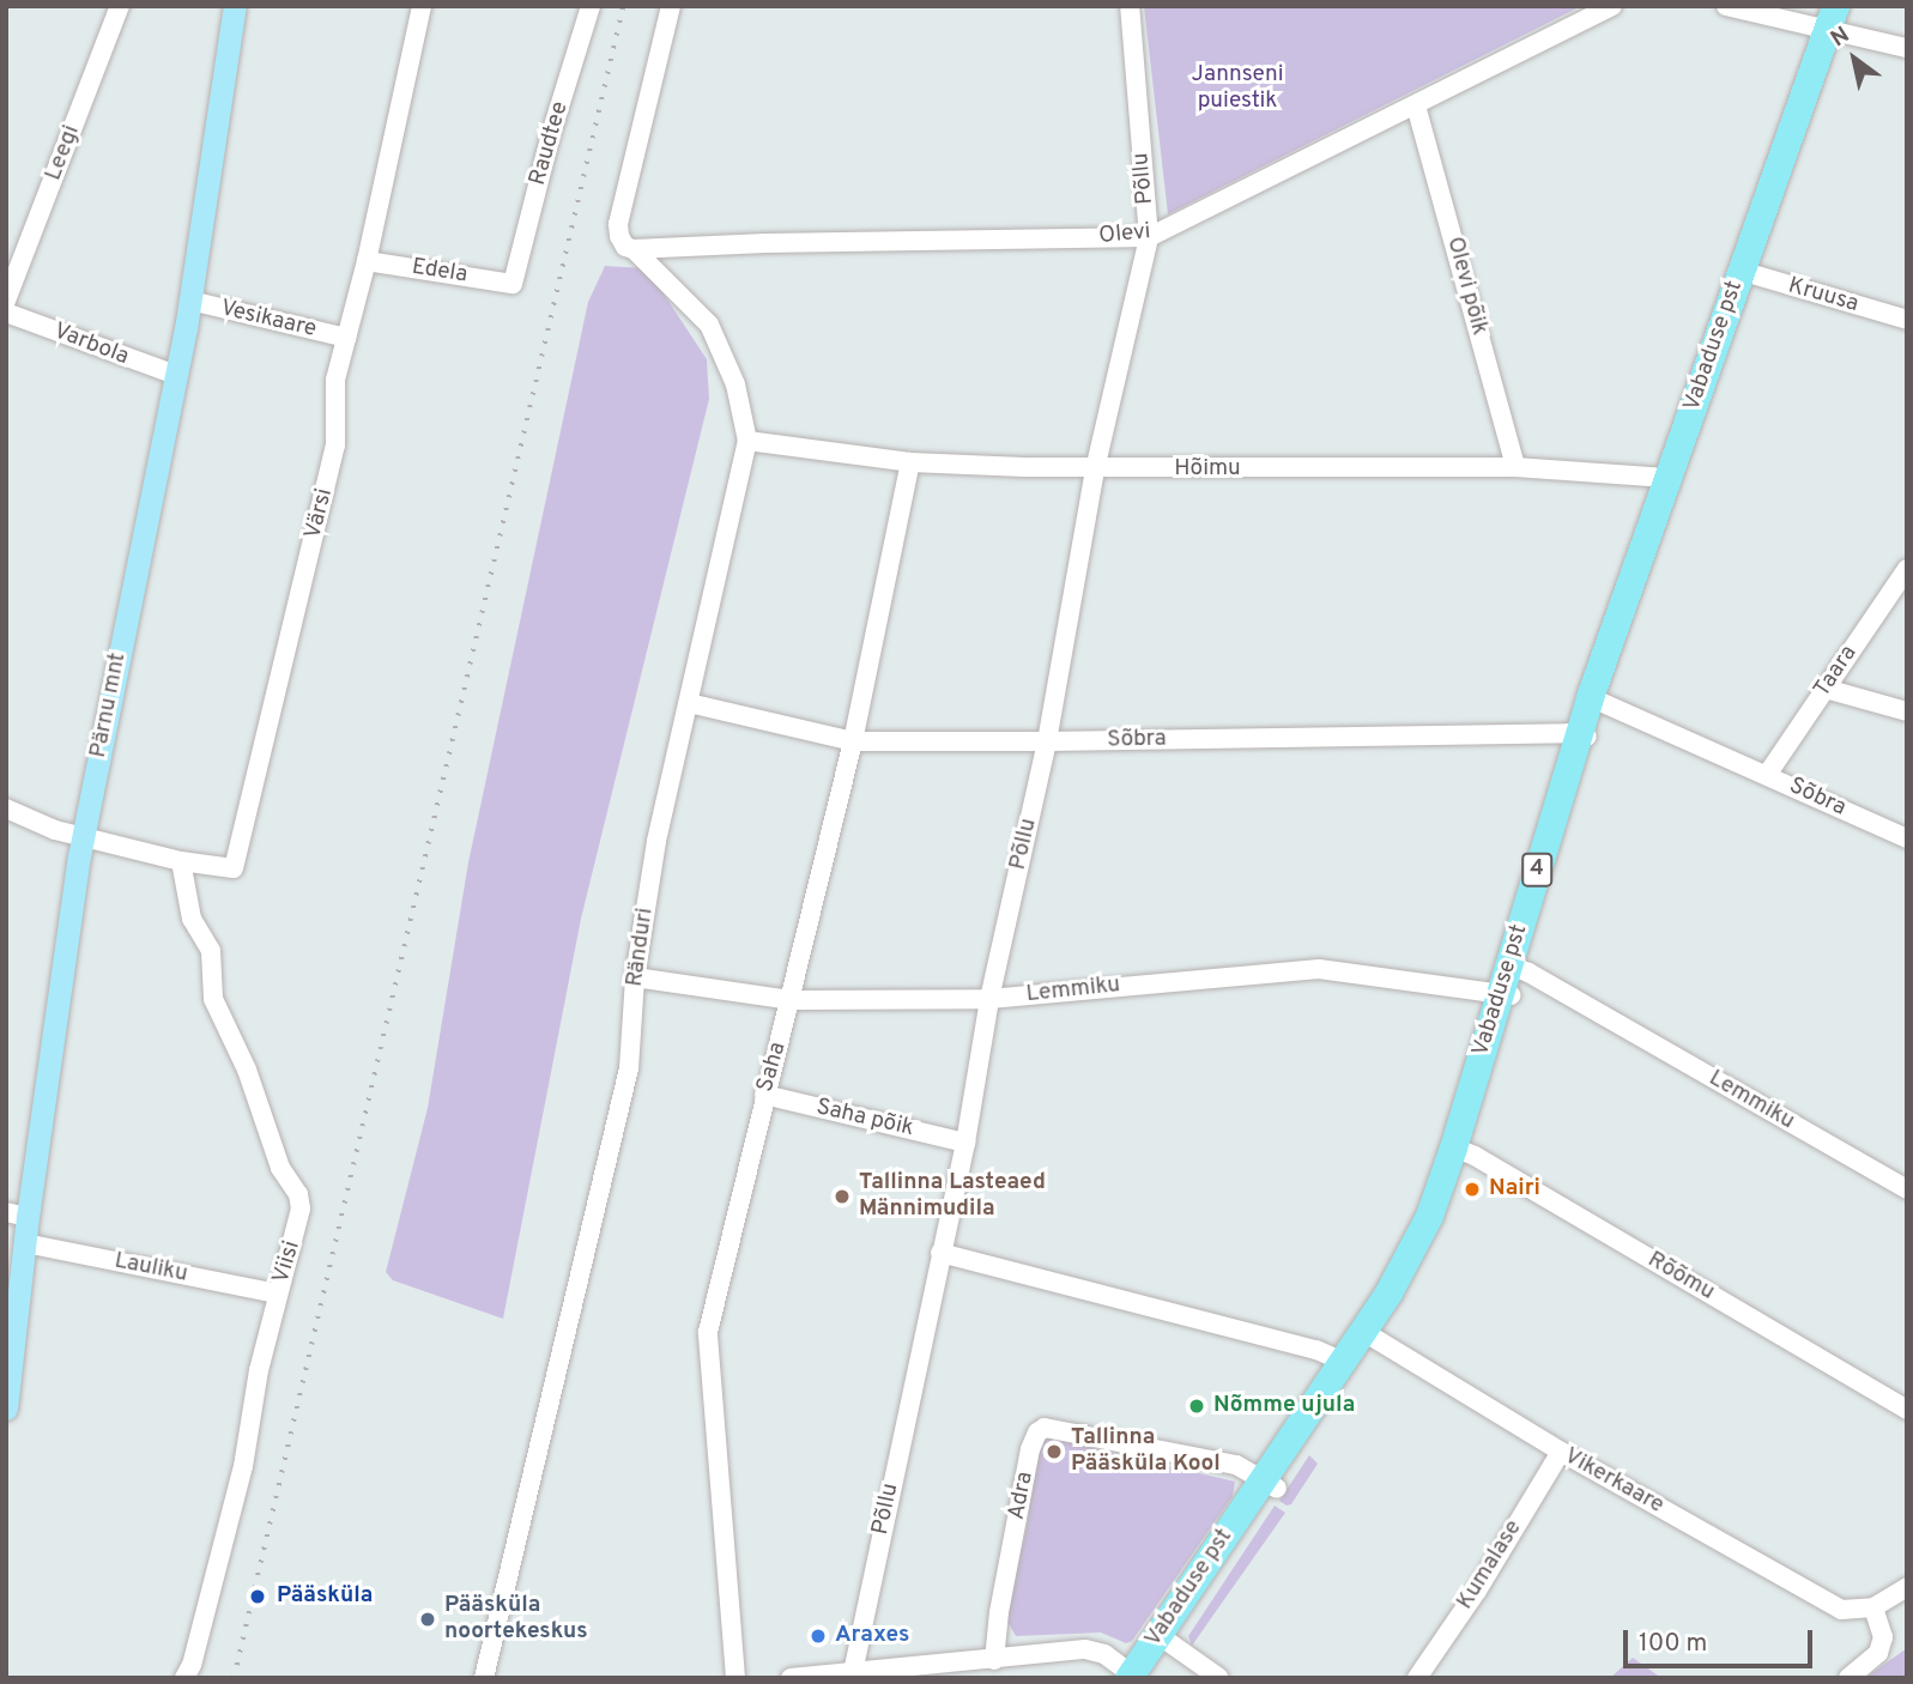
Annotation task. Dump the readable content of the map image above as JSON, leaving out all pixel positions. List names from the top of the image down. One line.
{"streets":{"highway":["Vabaduse pst","4"],"main road":["Pärnu mnt"],"street":["Raudtee","Leegi","Põllu","Olevi","Edela","Olevi põik","Kruusa","Vesikaare","Varbola","Hõimu","Värsi","Taara","Sõbra","Ränduri","Lemmiku","Saha","Saha põik","Viisi","Lauliku","Rõõmu","Vikerkaare","Adra","Kumalase"]},"crossings":[["Raudtee","Edela"],["Põllu","Olevi"],["Põllu","Hõimu"],["Põllu","Sõbra"],["Põllu","Lemmiku"],["Põllu","Saha põik"],["Olevi","Olevi põik"],["Olevi","Ränduri"],["Edela","Värsi"],["Olevi põik","Hõimu"],["Kruusa","Vabaduse pst"],["Vesikaare","Värsi"],["Vesikaare","Pärnu mnt"],["Varbola","Pärnu mnt"],["Vabaduse pst","Hõimu"],["Vabaduse pst","Sõbra"],["Vabaduse pst","Lemmiku"],["Vabaduse pst","Rõõmu"],["Vabaduse pst","Vikerkaare"],["Vabaduse pst","Adra"],["Hõimu","Ränduri"],["Hõimu","Saha"],["Värsi","Pärnu mnt"],["Värsi","Viisi"],["Taara","Sõbra"],["Pärnu mnt","Lauliku"],["Sõbra","Ränduri"],["Sõbra","Saha"],["Ränduri","Lemmiku"],["Lemmiku","Saha"],["Saha","Saha põik"],["Viisi","Lauliku"],["Vikerkaare","Kumalase"]],"parks":["Jannseni puiestik"],"places":["Nairi","Tallinna Lasteaed Männimudila","Nõmme ujula","Tallinna Pääsküla Kool","Pääsküla","Pääsküla noortekeskus","Araxes"],"scale_bar":"100 m","north":"top left"}
